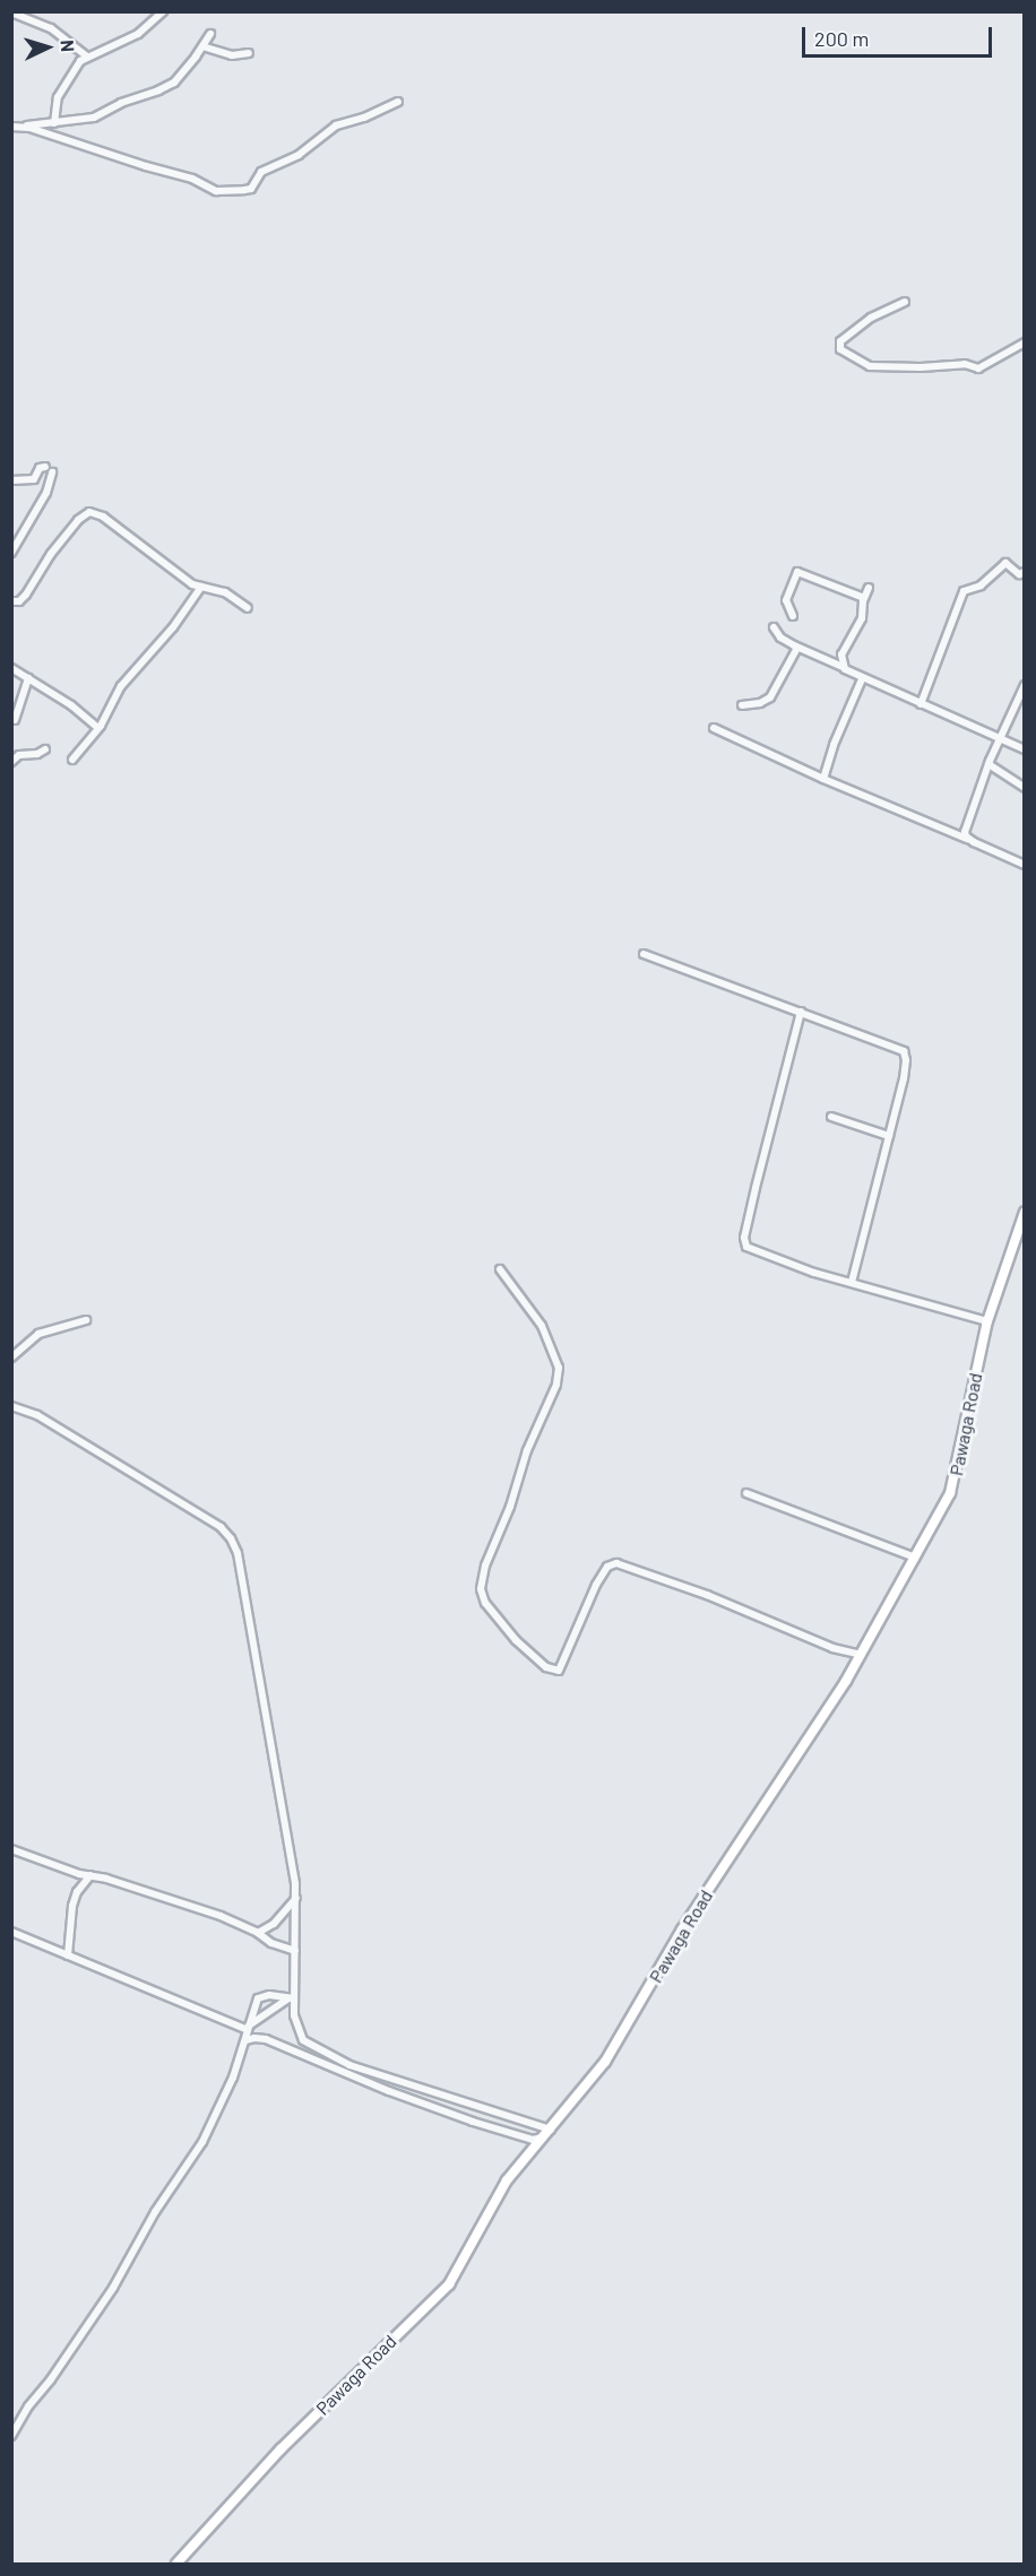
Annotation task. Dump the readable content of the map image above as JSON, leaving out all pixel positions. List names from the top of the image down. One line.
{"streets":{"main road":["Pawaga Road"]},"scale_bar":"200 m","north":"right"}
